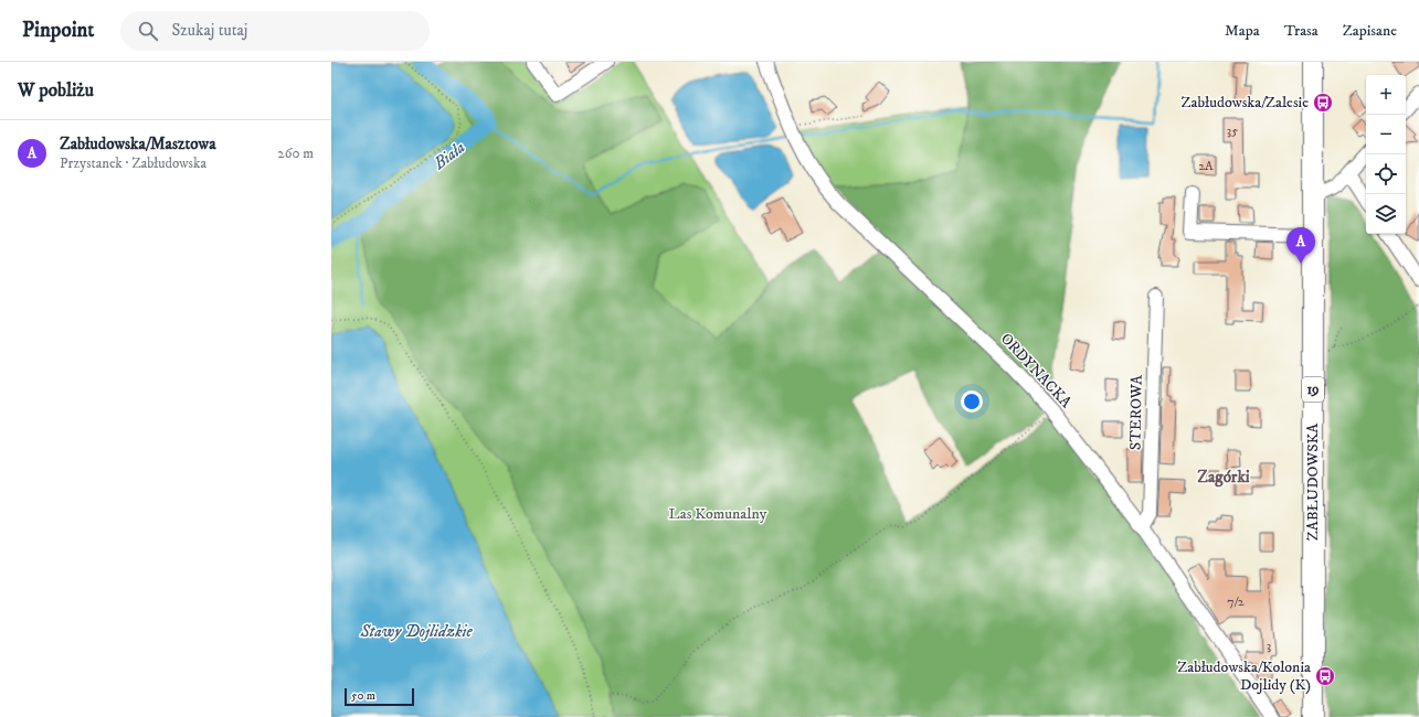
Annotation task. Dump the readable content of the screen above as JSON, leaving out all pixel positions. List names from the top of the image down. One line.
{"streets":{"highway":["19","ZABŁUDOWSKA"],"street":["ORDYNACKA","STEROWA"]},"crossings":[["ORDYNACKA","STEROWA"]],"districts":["Zagórki"],"water":["Biała","Stawy Dojlidzkie"],"parks":["Las Komunalny"],"places":{"bus stop":["Zabłudowska/Zalesie","Zabłudowska/Kolonia Dojlidy (K)"]},"house_numbers":["35","2A","7/2","3"],"scale_bar":"50 m","page":{"header":"Pinpoint","search":"Szukaj tutaj","nav":["Mapa","Trasa","Zapisane"],"heading":"W pobliżu","map_buttons":["+","−"],"list":[{"mark":"A","name":"Zabłudowska/Masztowa","note":"Przystanek · Zabłudowska","value":"260 m"}],"pins":"A","scale":"50 m"}}
